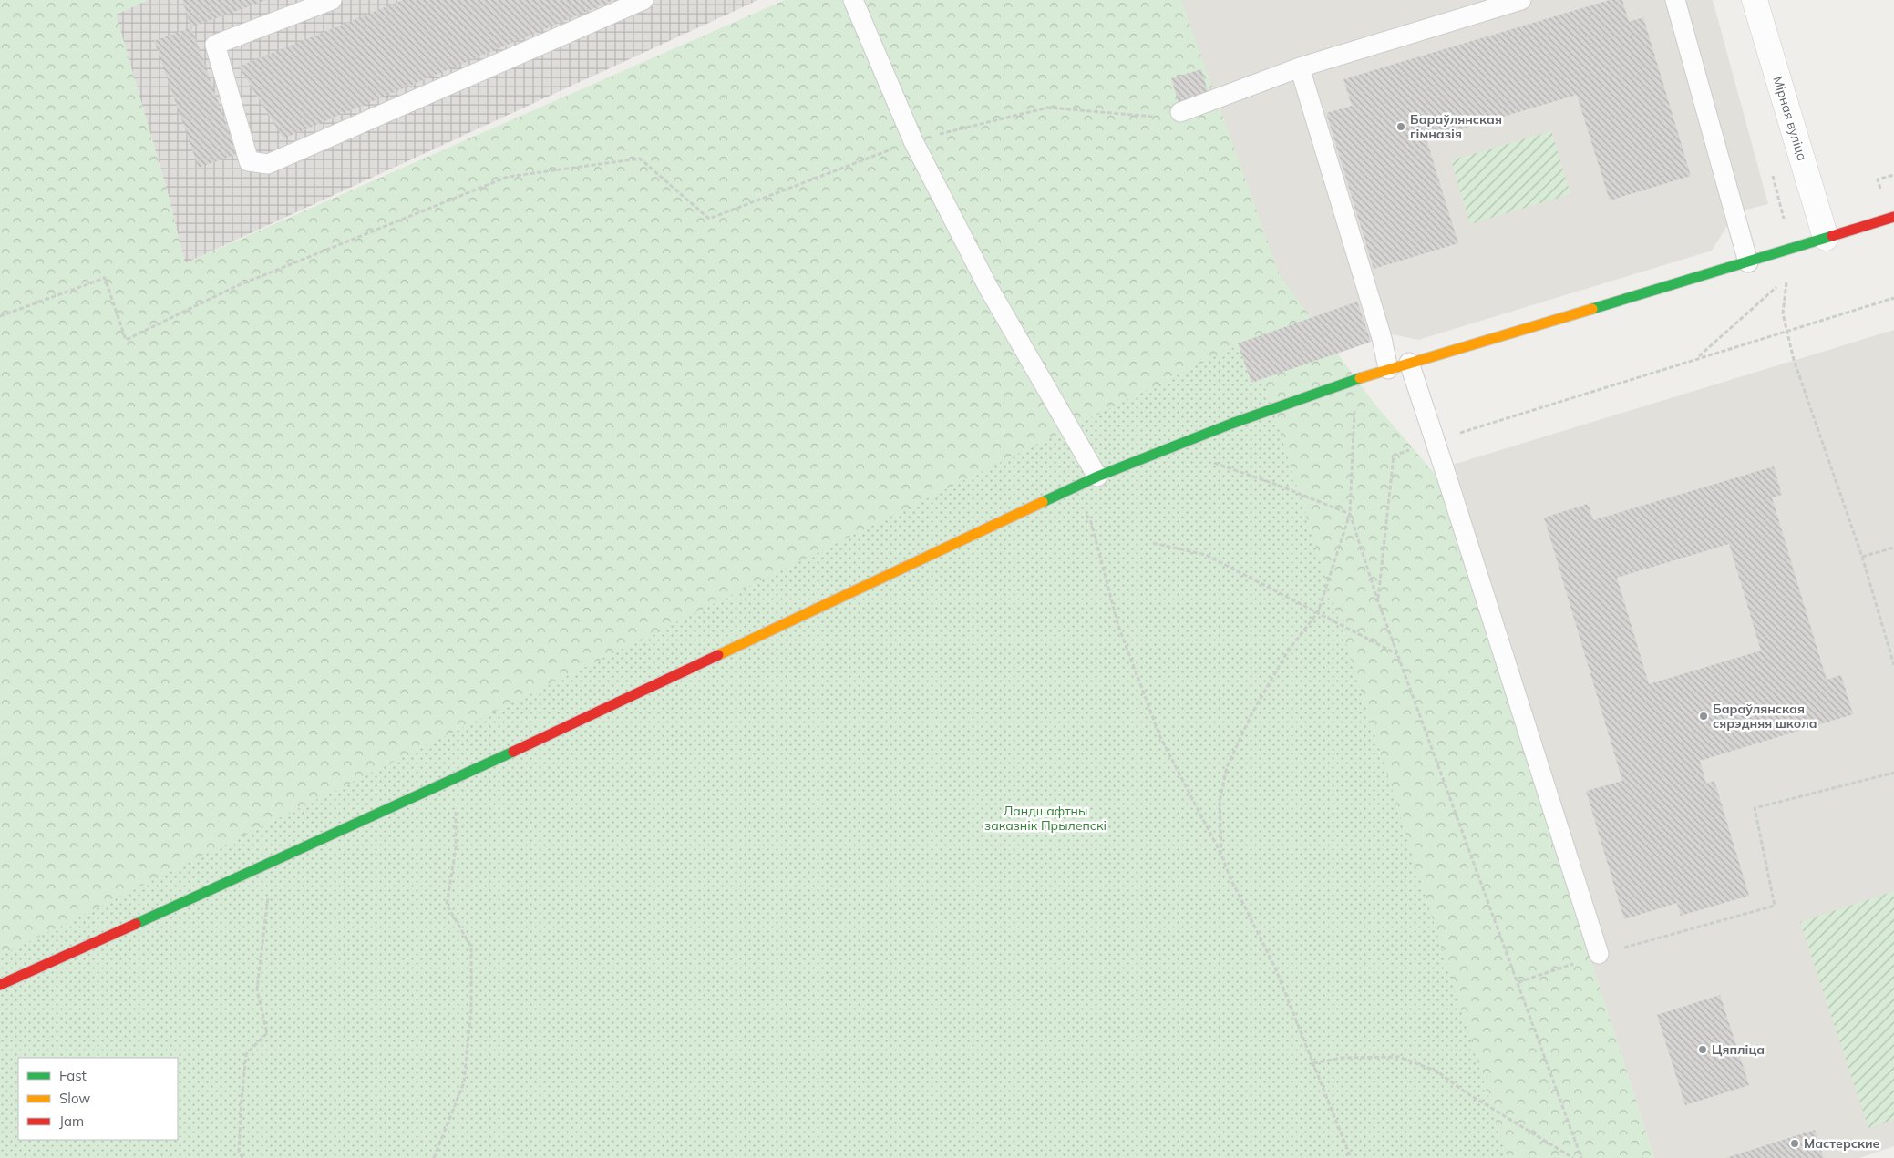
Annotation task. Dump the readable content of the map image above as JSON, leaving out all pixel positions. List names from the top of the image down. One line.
{"streets":{"street":["Мірная вуліца"]},"parks":["Ландшафтны заказнік Прылепскі"],"places":["Бараўлянская гімназія","Бараўлянская сярэдняя школа","Цяпліца","Мастерские"],"legend":["Fast","Slow","Jam"]}
